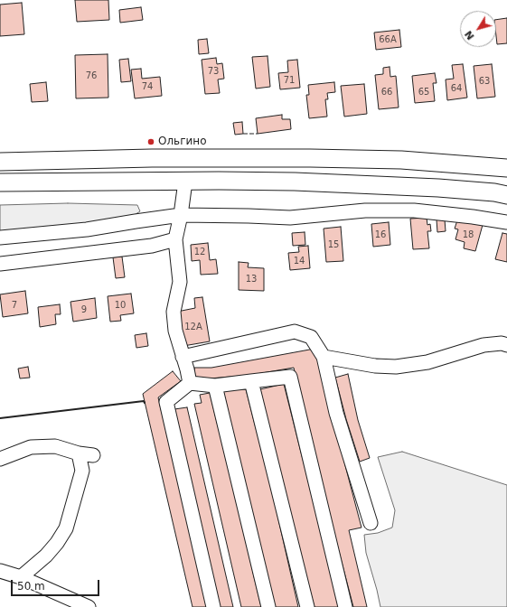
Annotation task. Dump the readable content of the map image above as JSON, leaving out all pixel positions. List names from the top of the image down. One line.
{"places":["Ольгино"],"house_numbers":["66А","73","76","71","63","74","64","66","65","16","18","15","12","14","13","7","10","9","12А"],"scale_bar":"50 m","north":"bottom left"}
